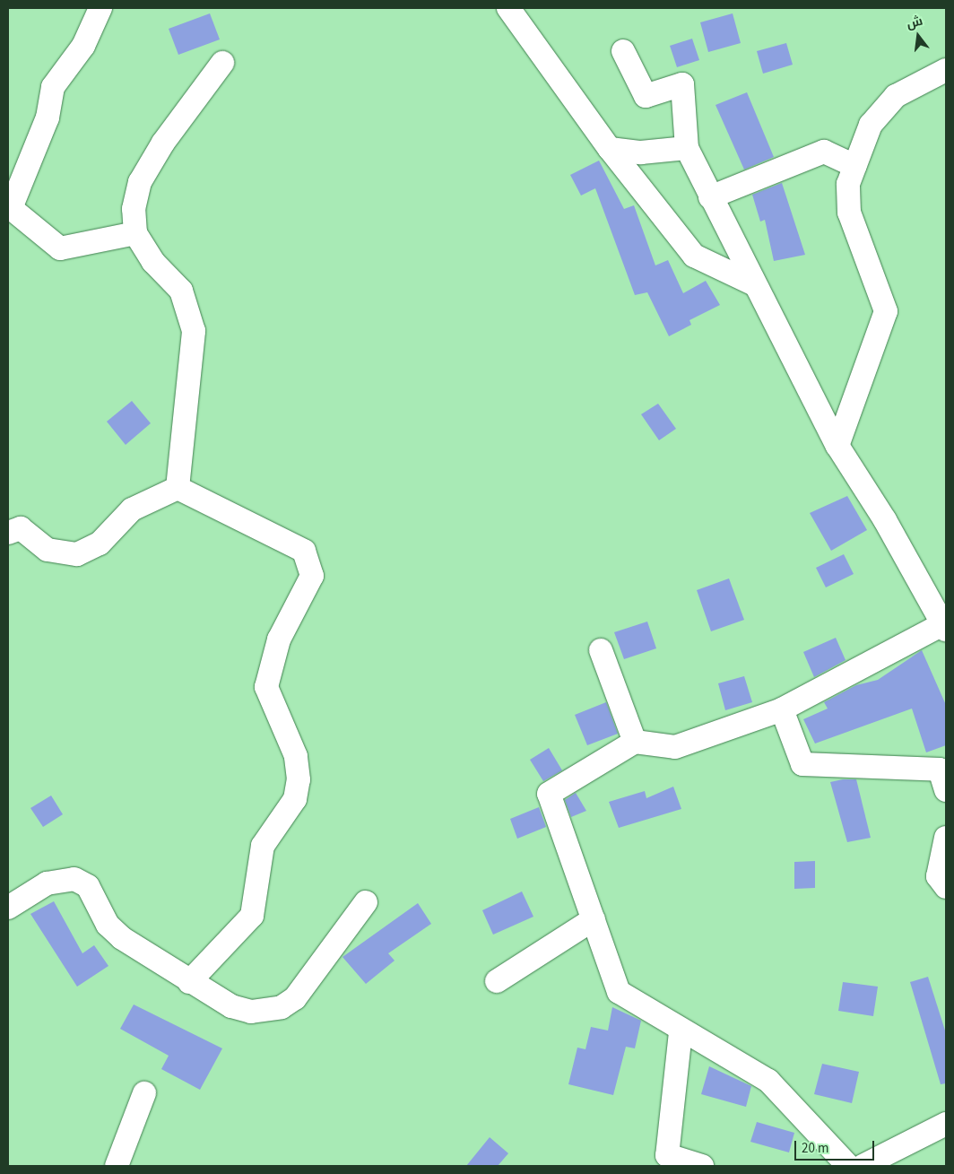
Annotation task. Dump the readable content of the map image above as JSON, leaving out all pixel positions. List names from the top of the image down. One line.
{"scale_bar":"20 m","north":"top"}
